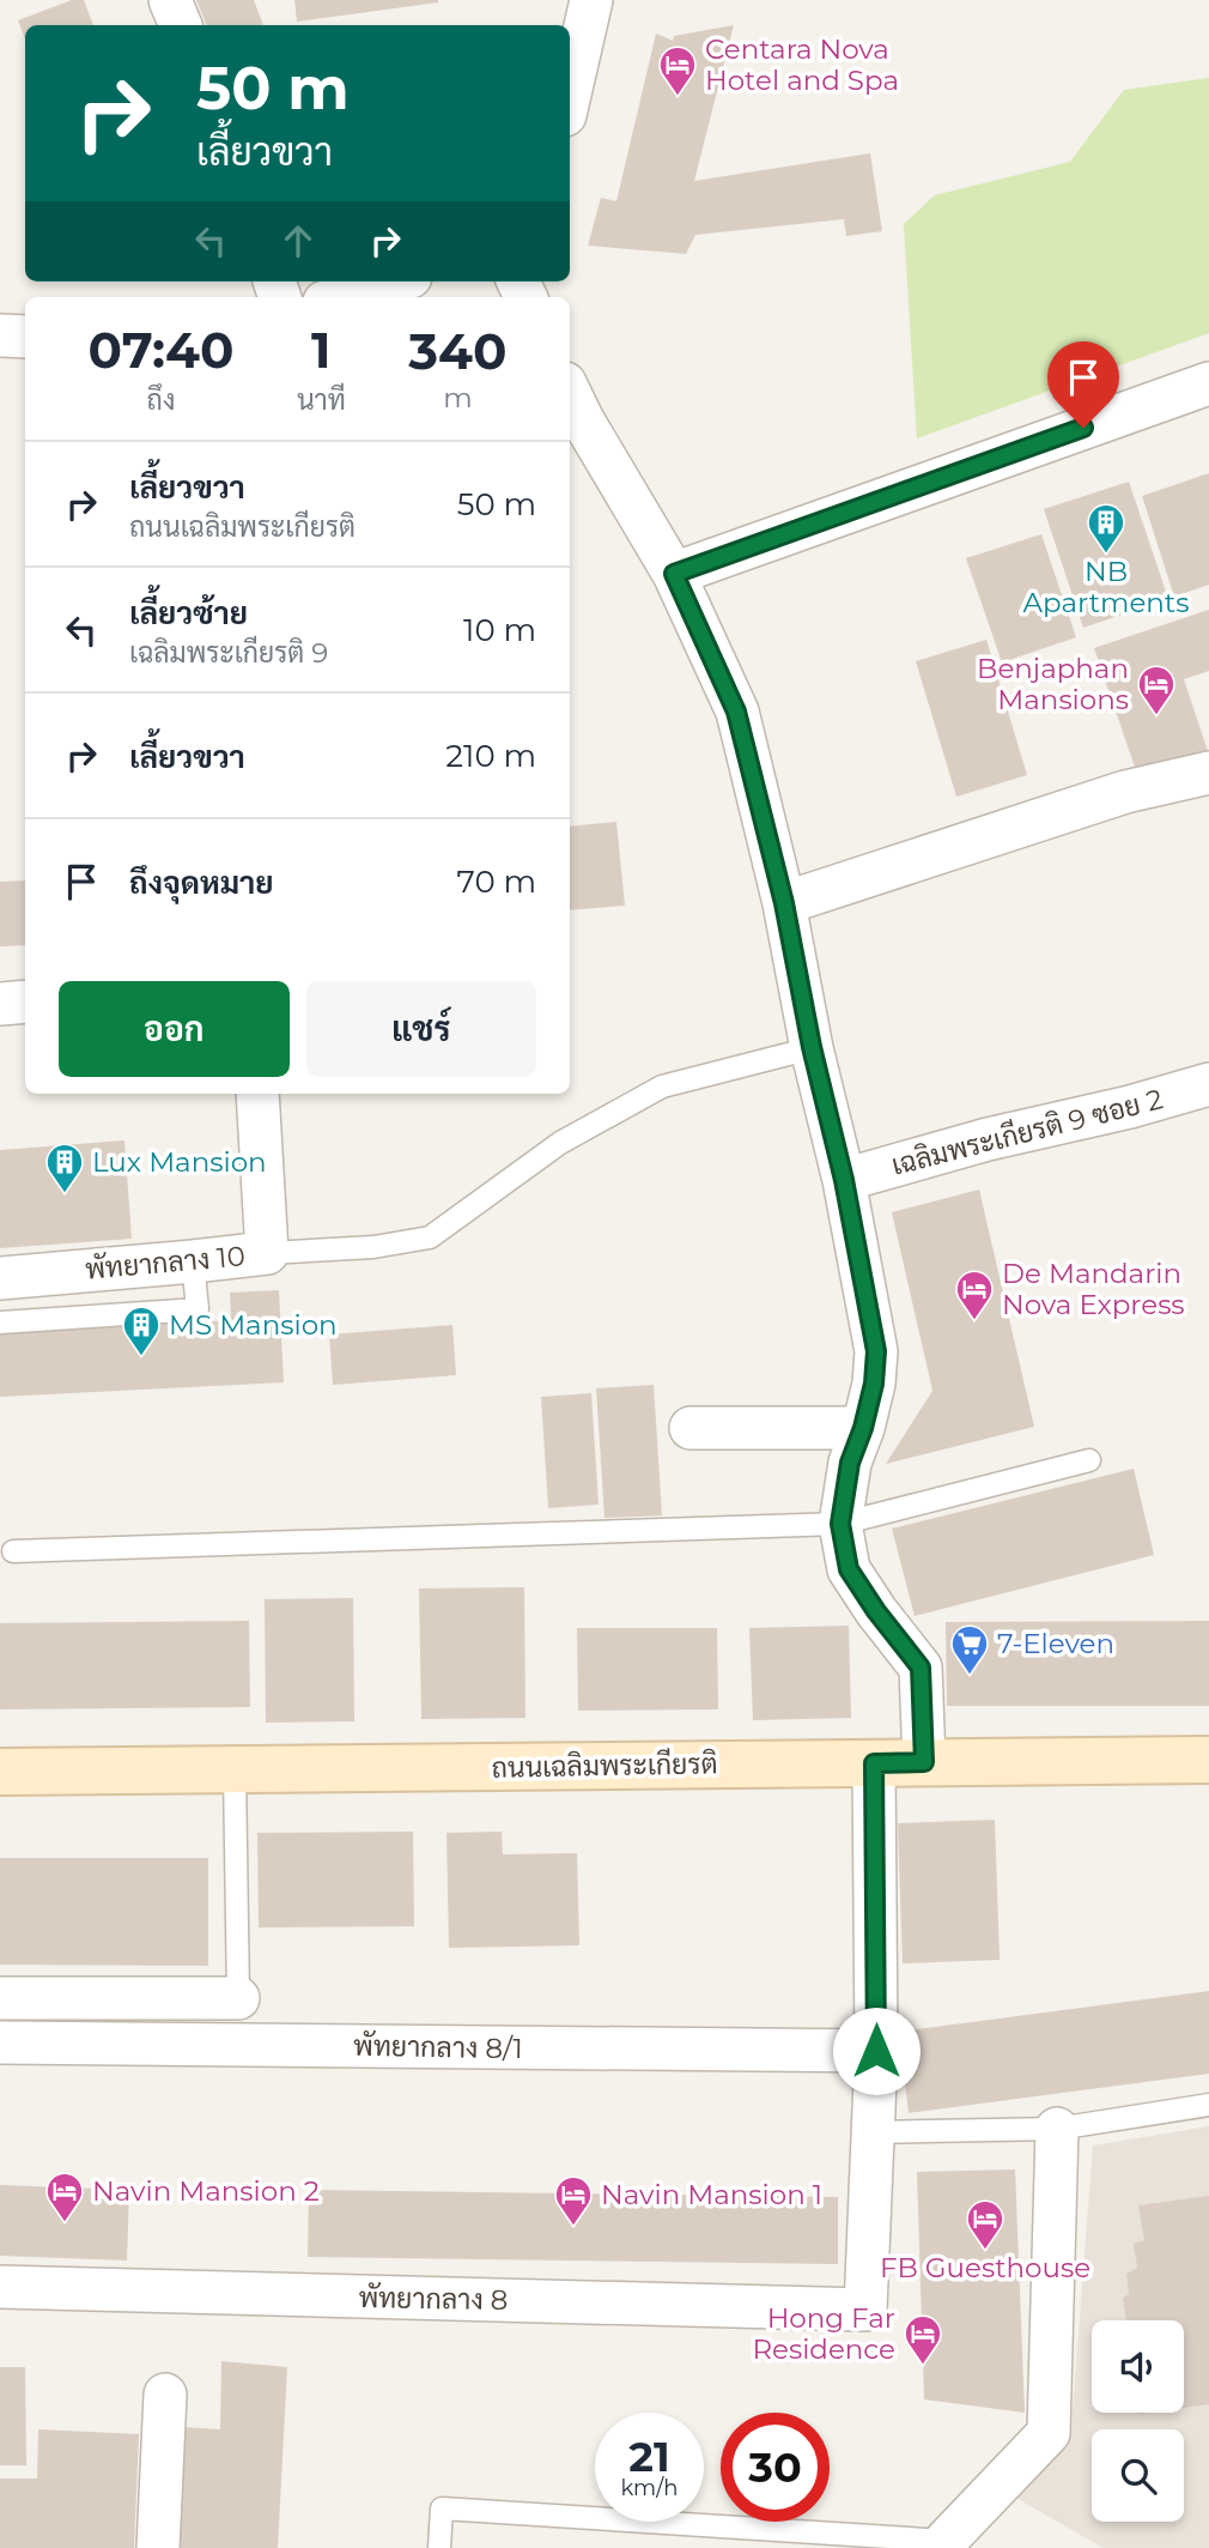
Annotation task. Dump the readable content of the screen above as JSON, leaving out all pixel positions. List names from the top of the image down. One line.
{"streets":{"main road":["ถนนเฉลิมพระเกียรติ"],"street":["เฉลิมพระเกียรติ 9 ซอย 2","พัทยากลาง 10","พัทยากลาง 8/1","พัทยากลาง 8"]},"places":{"hotel":["Centara Nova Hotel and Spa","Benjaphan Mansions","De Mandarin Nova Express","Navin Mansion 2","Navin Mansion 1","FB Guesthouse","Hong Far Residence"],"building":["NB Apartments","Lux Mansion","MS Mansion"],"supermarket":["7-Eleven"]},"page":{"turn":["50 m","เลี้ยวขวา"],"eta":["07:40","ถึง","1","นาที","340","m"],"list":[{"name":"เลี้ยวขวา","note":"ถนนเฉลิมพระเกียรติ","value":"50 m"},{"name":"เลี้ยวซ้าย","note":"เฉลิมพระเกียรติ 9","value":"10 m"},{"name":"เลี้ยวขวา","value":"210 m"},{"name":"ถึงจุดหมาย","value":"70 m"}],"buttons":["ออก","แชร์"],"speed":"21 km/h","limit":"30"}}
